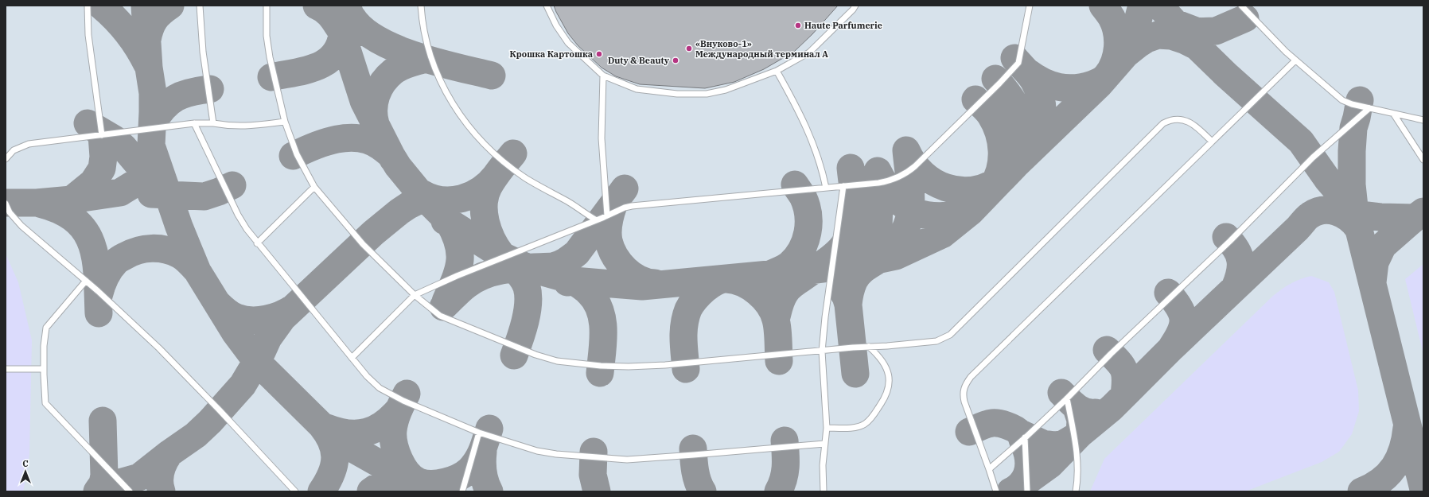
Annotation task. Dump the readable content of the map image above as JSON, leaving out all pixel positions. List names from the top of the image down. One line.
{"places":["Haute Parfumerie","«Внуково-1» Международный терминал А","Крошка Картошка","Duty & Beauty"],"north":"top"}
